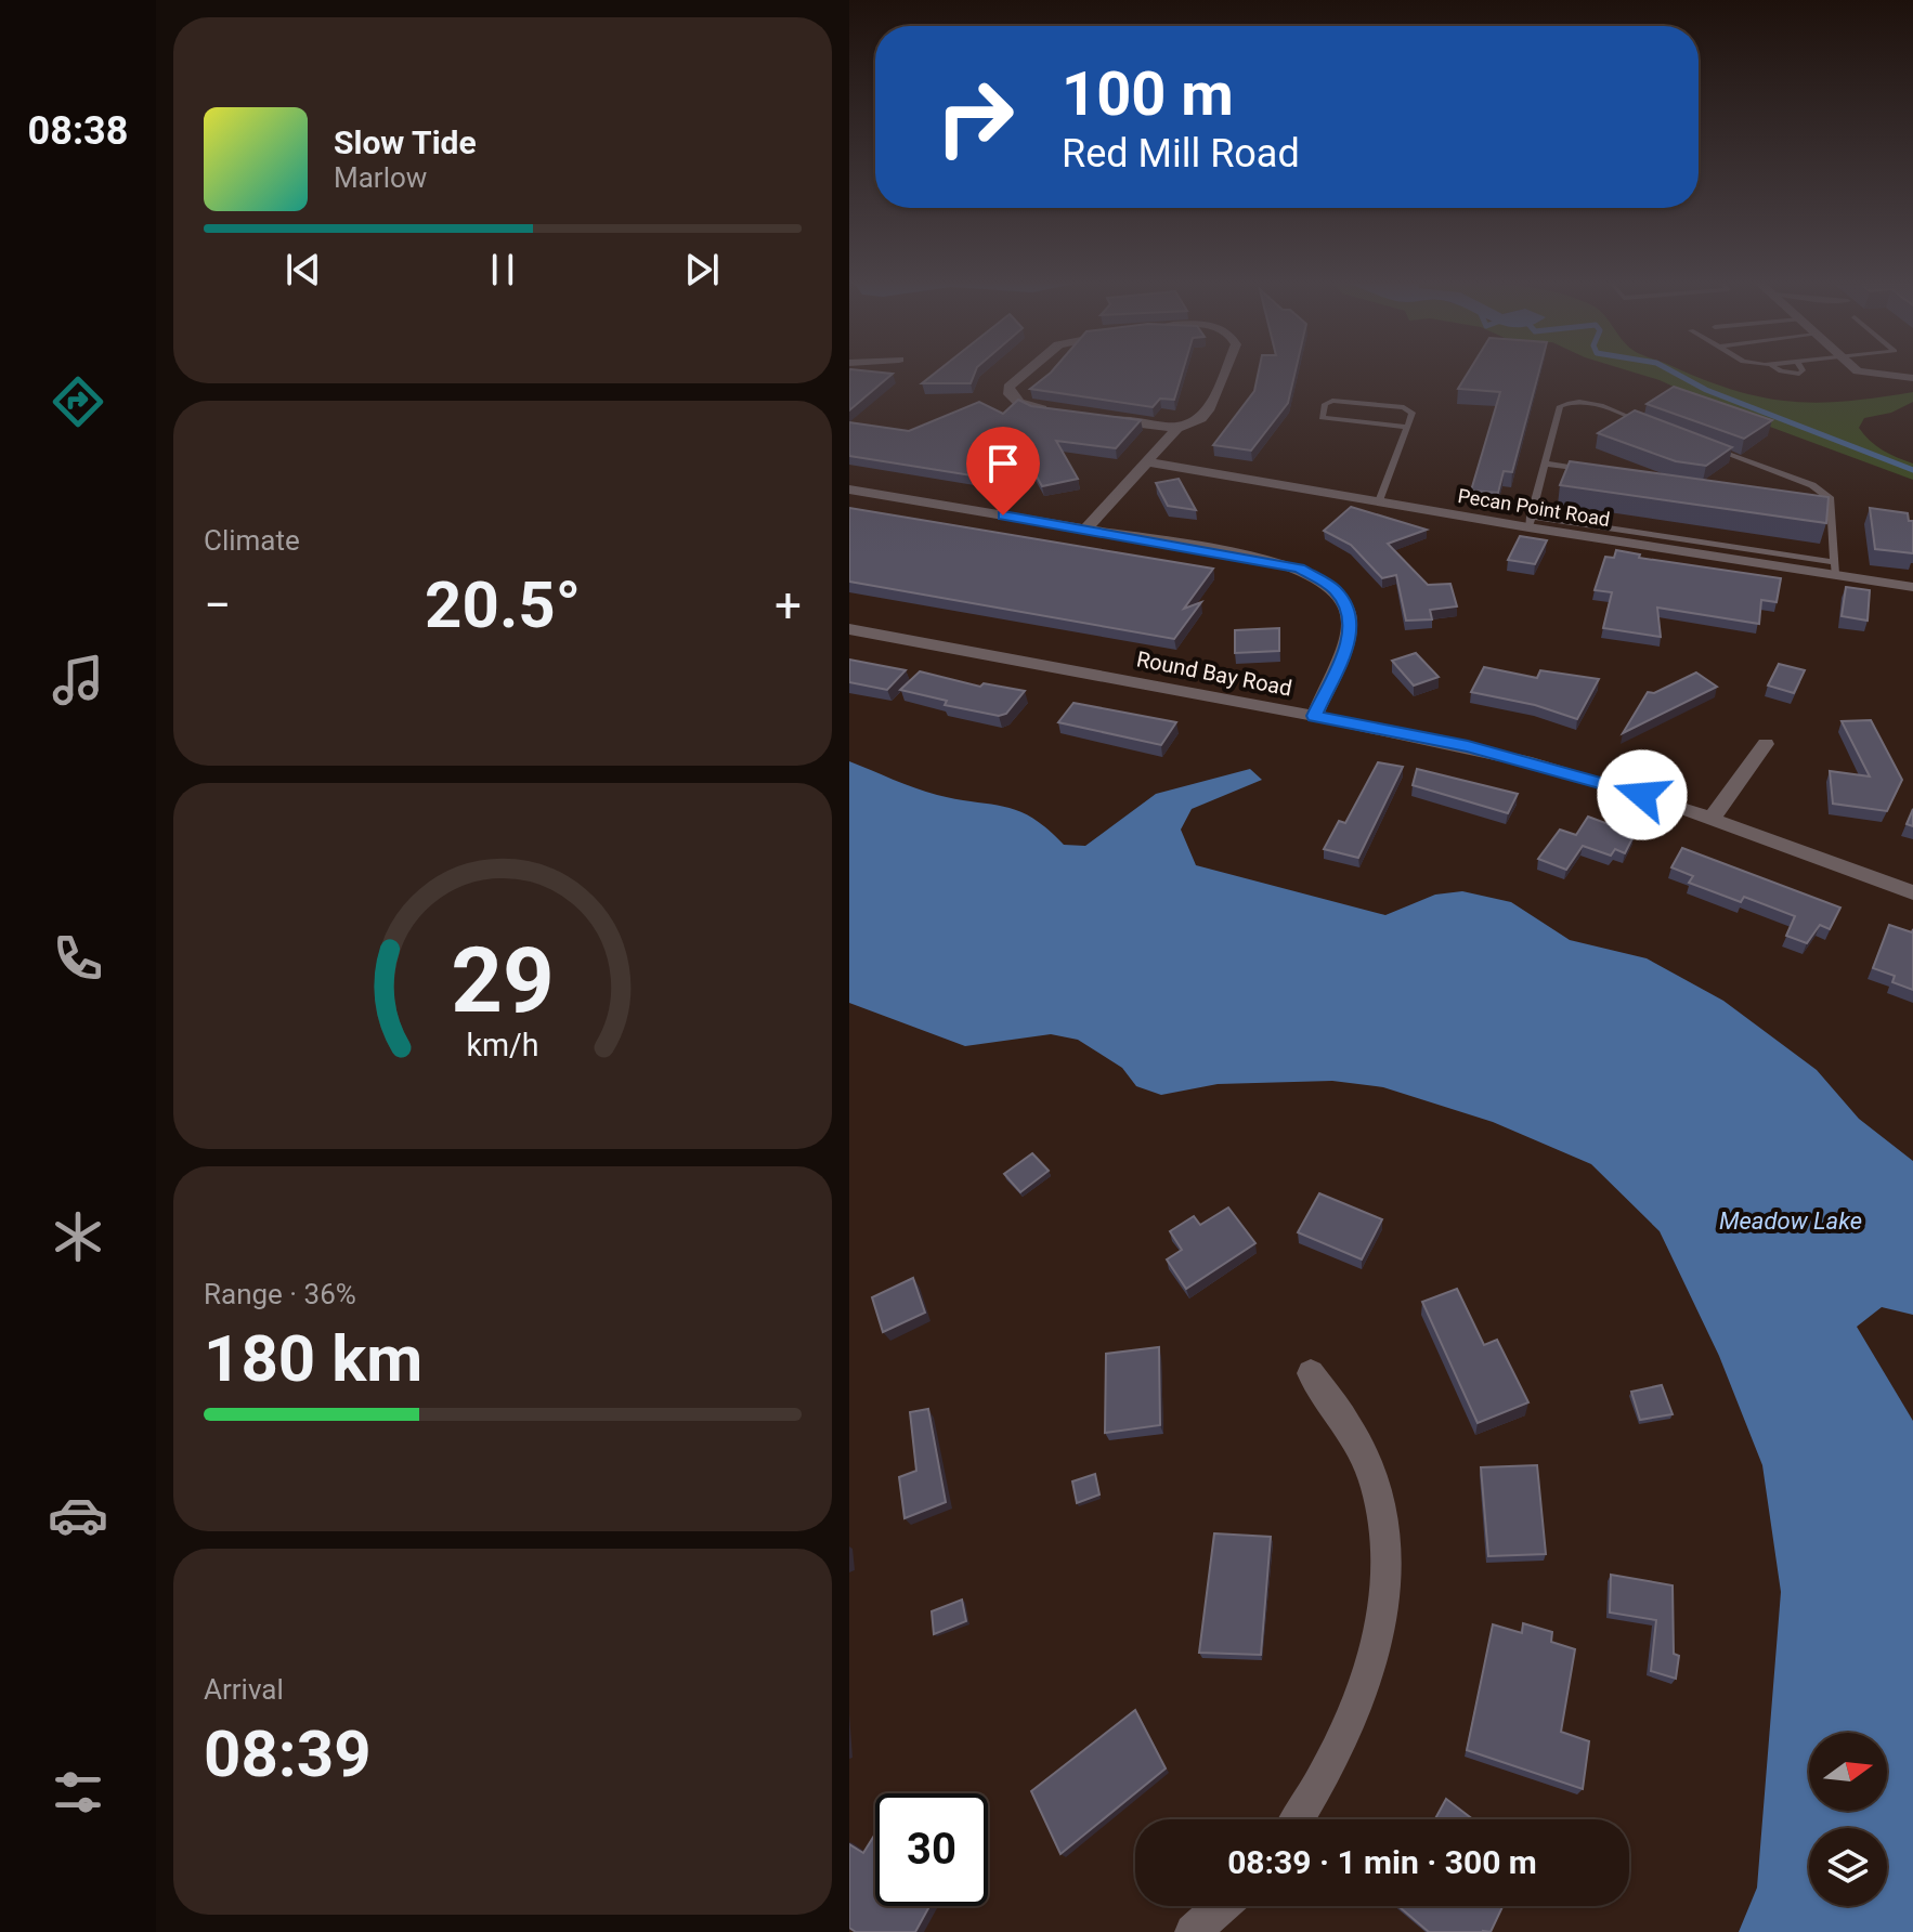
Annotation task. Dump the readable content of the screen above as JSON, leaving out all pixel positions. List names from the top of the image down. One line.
{"streets":{"street":["Pecan Point Road","Round Bay Road"]},"water":["Meadow Lake"],"north":"right","page":{"tabs":"08:38","turn":["100 m","Red Mill Road"],"song":["Slow Tide","Marlow"],"tile":["Climate",["Range · 36%","180 km"],["Arrival","08:39"]],"heat":["−","20.5°","+"],"limit":"30","trip":"08:39 · 1 min · 300 m","gauge":["29","km/h"]}}
